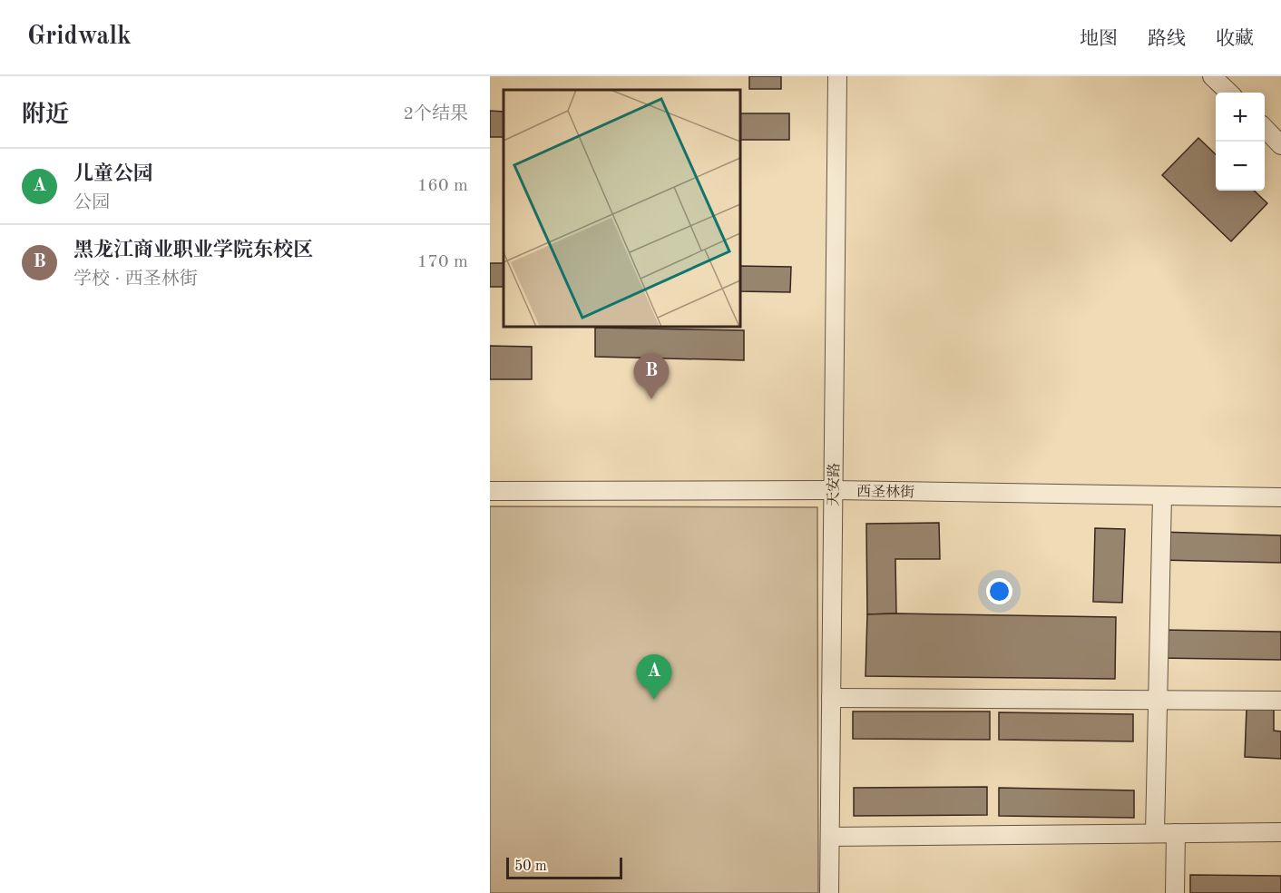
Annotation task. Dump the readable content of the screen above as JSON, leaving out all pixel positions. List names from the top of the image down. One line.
{"streets":{"street":["天安路","西圣林街"]},"crossings":[["天安路","西圣林街"]],"scale_bar":"50 m","page":{"header":"Gridwalk","nav":["地图","路线","收藏"],"heading":["附近","2个结果"],"map_buttons":["+","−"],"list":[{"mark":"A","name":"儿童公园","note":"公园","value":"160 m"},{"mark":"B","name":"黑龙江商业职业学院东校区","note":"学校 · 西圣林街","value":"170 m"}],"pins":["B","A"],"scale":"50 m"}}
